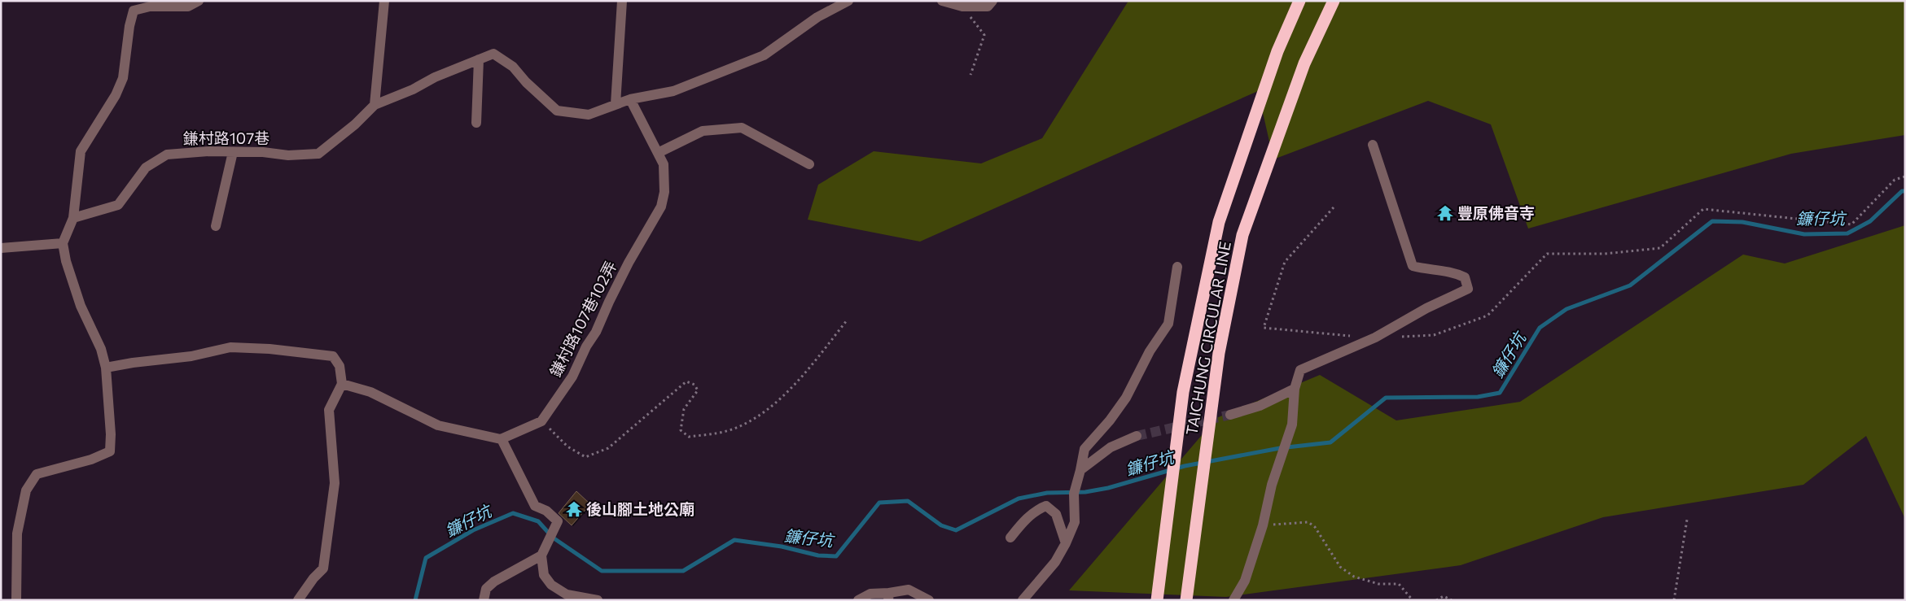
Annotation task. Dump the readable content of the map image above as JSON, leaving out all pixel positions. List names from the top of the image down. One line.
{"streets":{"highway":["TAICHUNG CIRCULAR LINE"],"lane":["鎌村路107巷","鎌村路107巷102弄"]},"crossings":[["鎌村路107巷","鎌村路107巷102弄"]],"water":["鐮仔坑"],"places":{"temple":["豐原佛音寺","後山腳土地公廟"]}}
